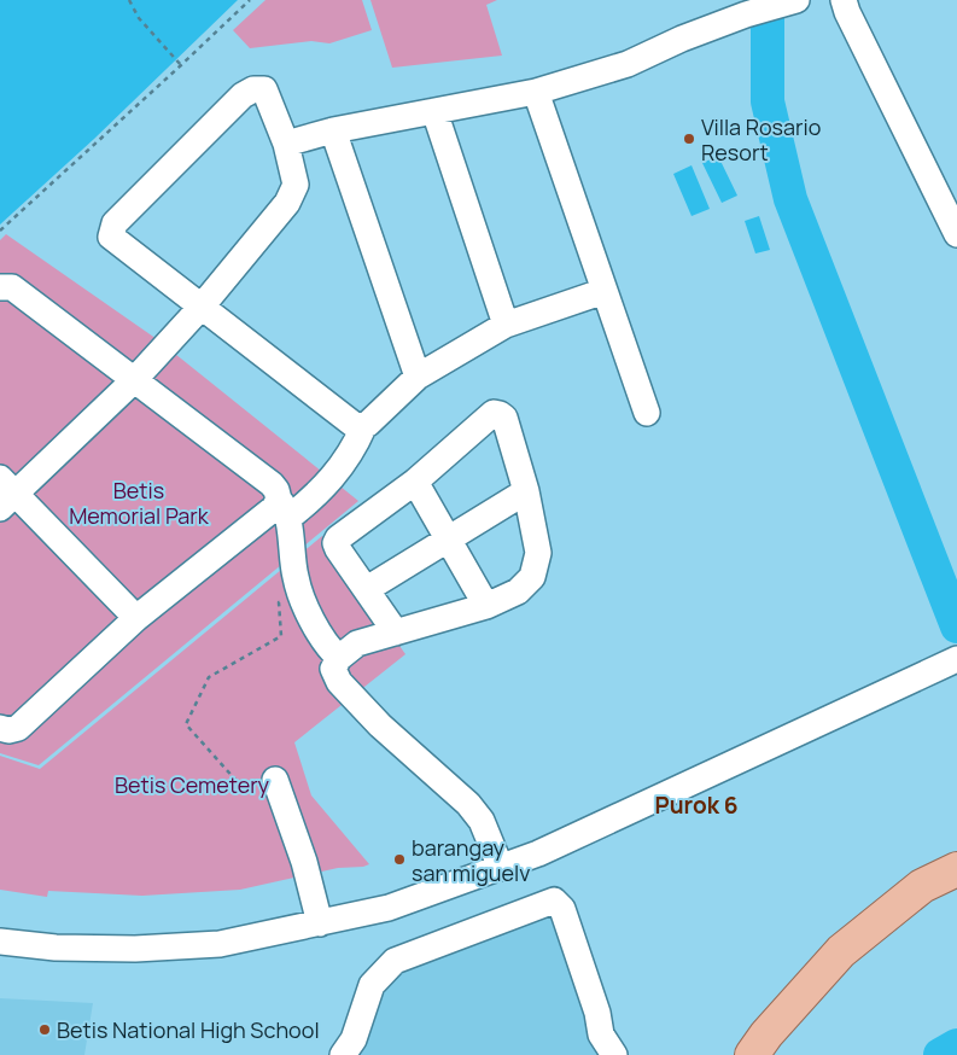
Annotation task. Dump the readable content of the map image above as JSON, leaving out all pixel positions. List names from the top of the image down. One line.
{"districts":["Purok 6"],"parks":["Betis Memorial Park","Betis Cemetery"],"places":["Villa Rosario Resort","barangay san miguelv","Betis National High School"]}
